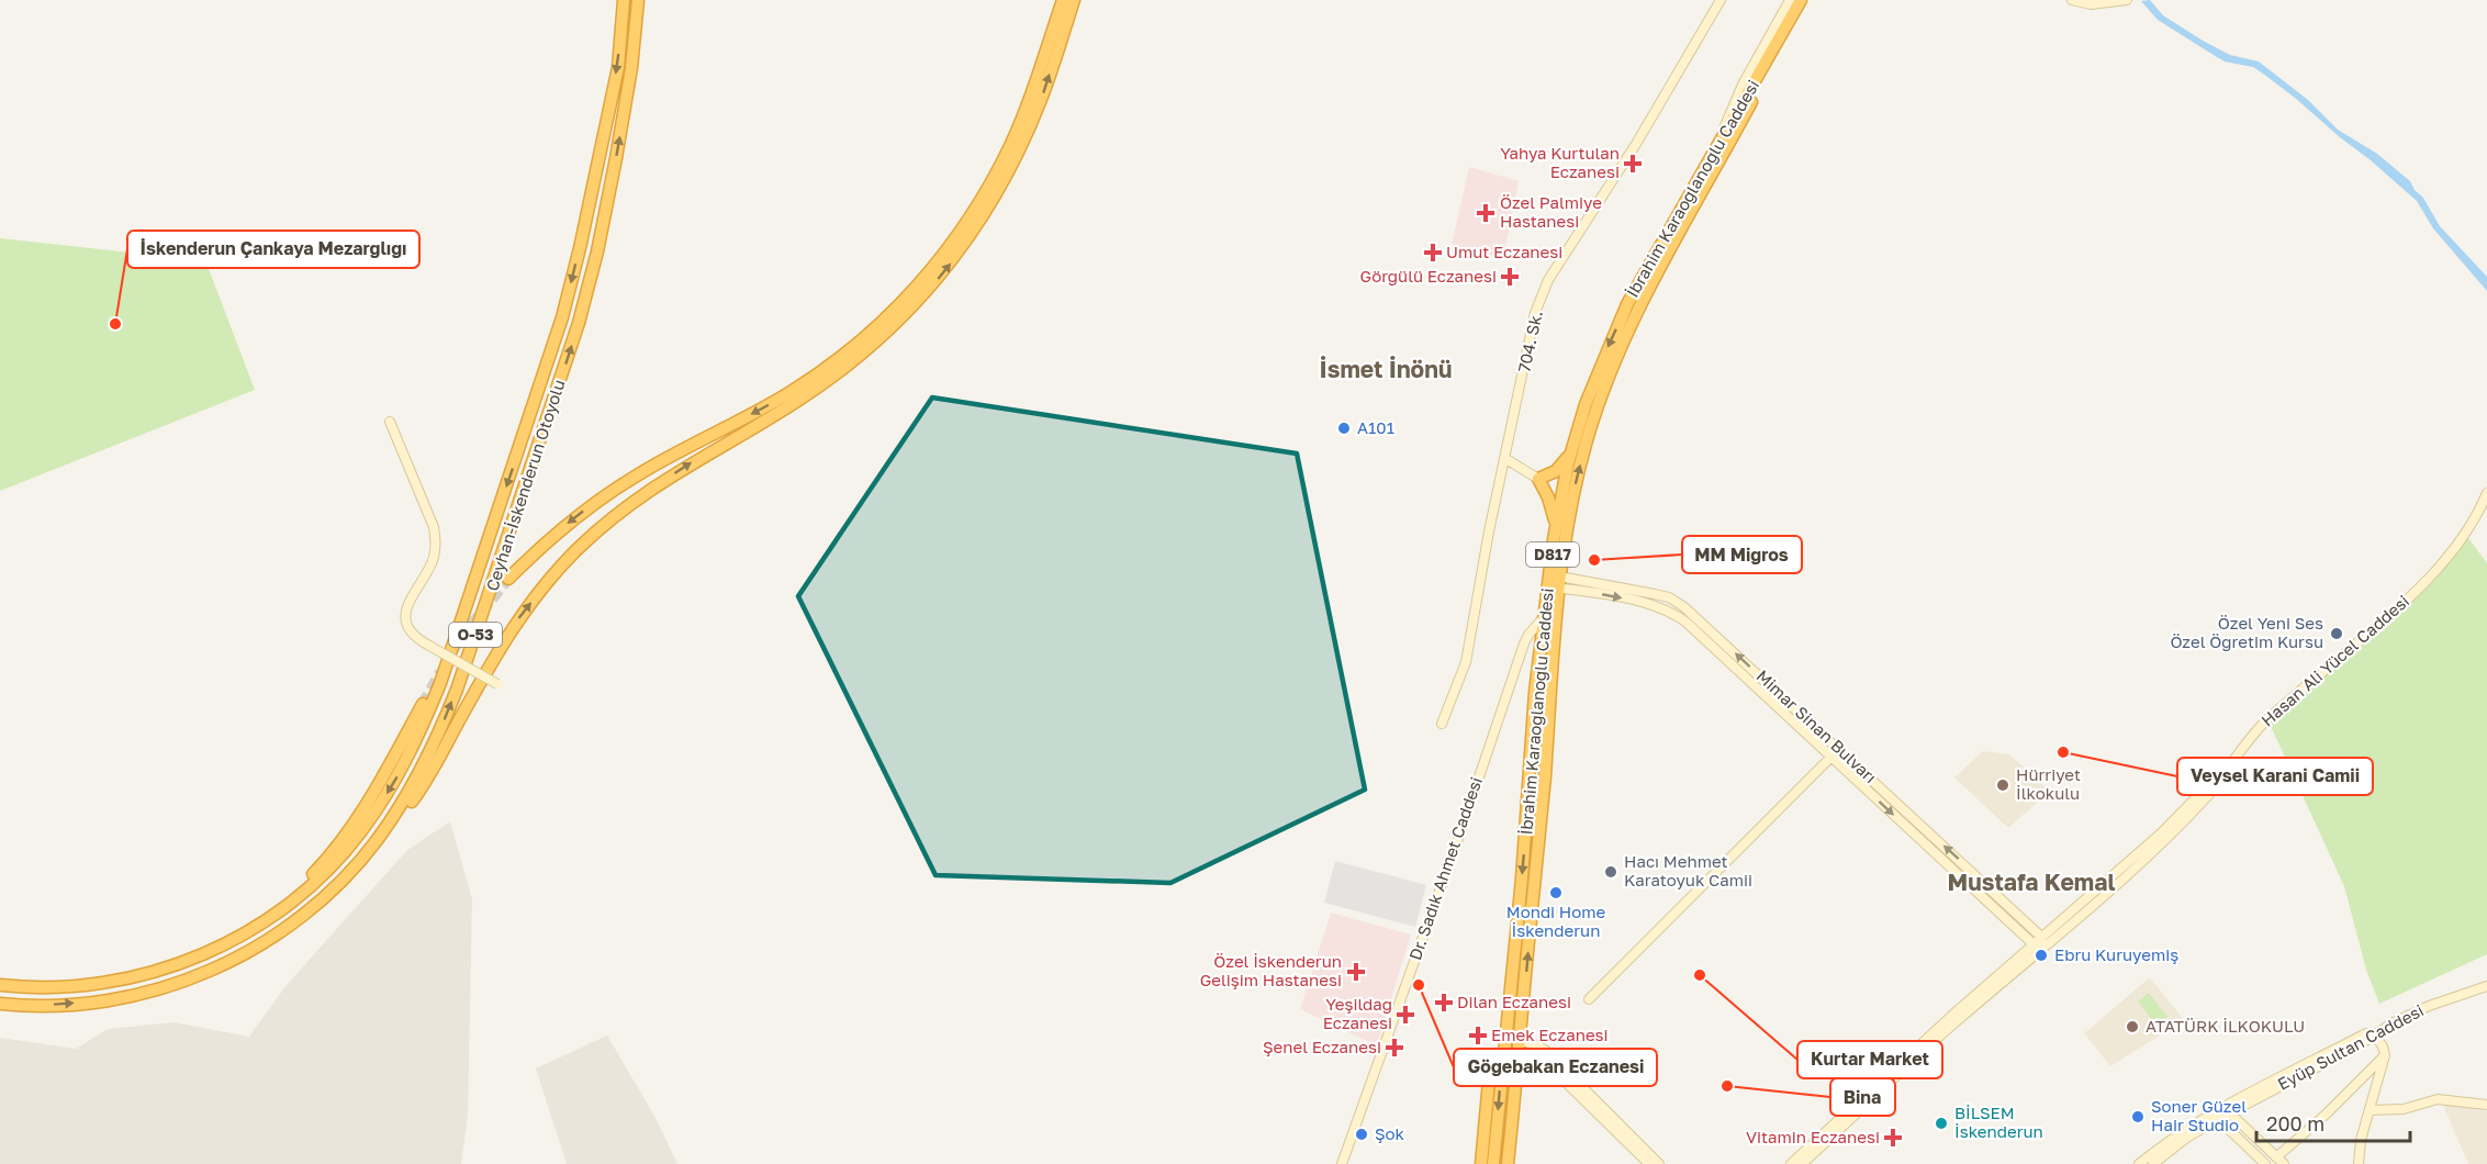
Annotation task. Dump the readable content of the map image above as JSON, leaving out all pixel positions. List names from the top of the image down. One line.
{"streets":{"highway":["İbrahim Karaoğlanoğlu Caddesi","Ceyhan-İskenderun Otoyolu","D817","O-53"],"street":["704. Sk.","Hasan Ali Yücel Caddesi","Mimar Sinan Bulvarı","Dr. Sadık Ahmet Caddesi","Eyüp Sultan Caddesi"]},"crossings":[["İbrahim Karaoğlanoğlu Caddesi","Mimar Sinan Bulvarı"],["İbrahim Karaoğlanoğlu Caddesi","Dr. Sadık Ahmet Caddesi"],["Hasan Ali Yücel Caddesi","Mimar Sinan Bulvarı"]],"districts":["İsmet İnönü","Mustafa Kemal"],"places":{"health":["Yahya Kurtulan Eczanesi","Özel Palmiye Hastanesi","Umut Eczanesi","Görgülü Eczanesi","Özel İskenderun Gelişim Hastanesi","Dilan Eczanesi","Yeşildağ Eczanesi","Emek Eczanesi","Şenel Eczanesi","Vitamin Eczanesi"],"other":["İskenderun Çankaya Mezarğlığı","A101","MM Migros","Özel Yeni Ses Özel Öğretim Kursu","Veysel Karani Camii","Hürriyet İlkokulu","Hacı Mehmet Karatoyuk Camii","Mondi Home İskenderun","Ebru Kuruyemiş","Kurtar Market","Göğebakan Eczanesi","ATATÜRK İLKOKULU","Bina","Soner Güzel Hair Studio","BİLSEM İskenderun","Şok"]},"scale_bar":"200 m"}
